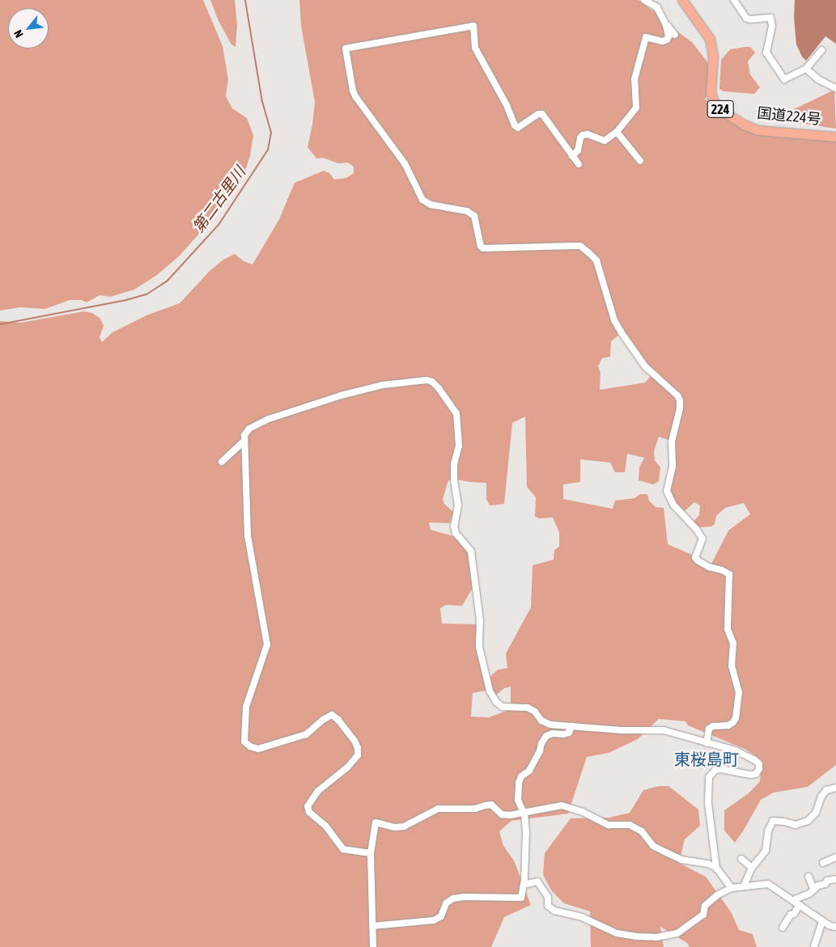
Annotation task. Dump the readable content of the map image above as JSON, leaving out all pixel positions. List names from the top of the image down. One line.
{"streets":{"highway":["224","国道224号"]},"districts":["東桜島町"],"water":["第二古里川"],"north":"bottom left"}
